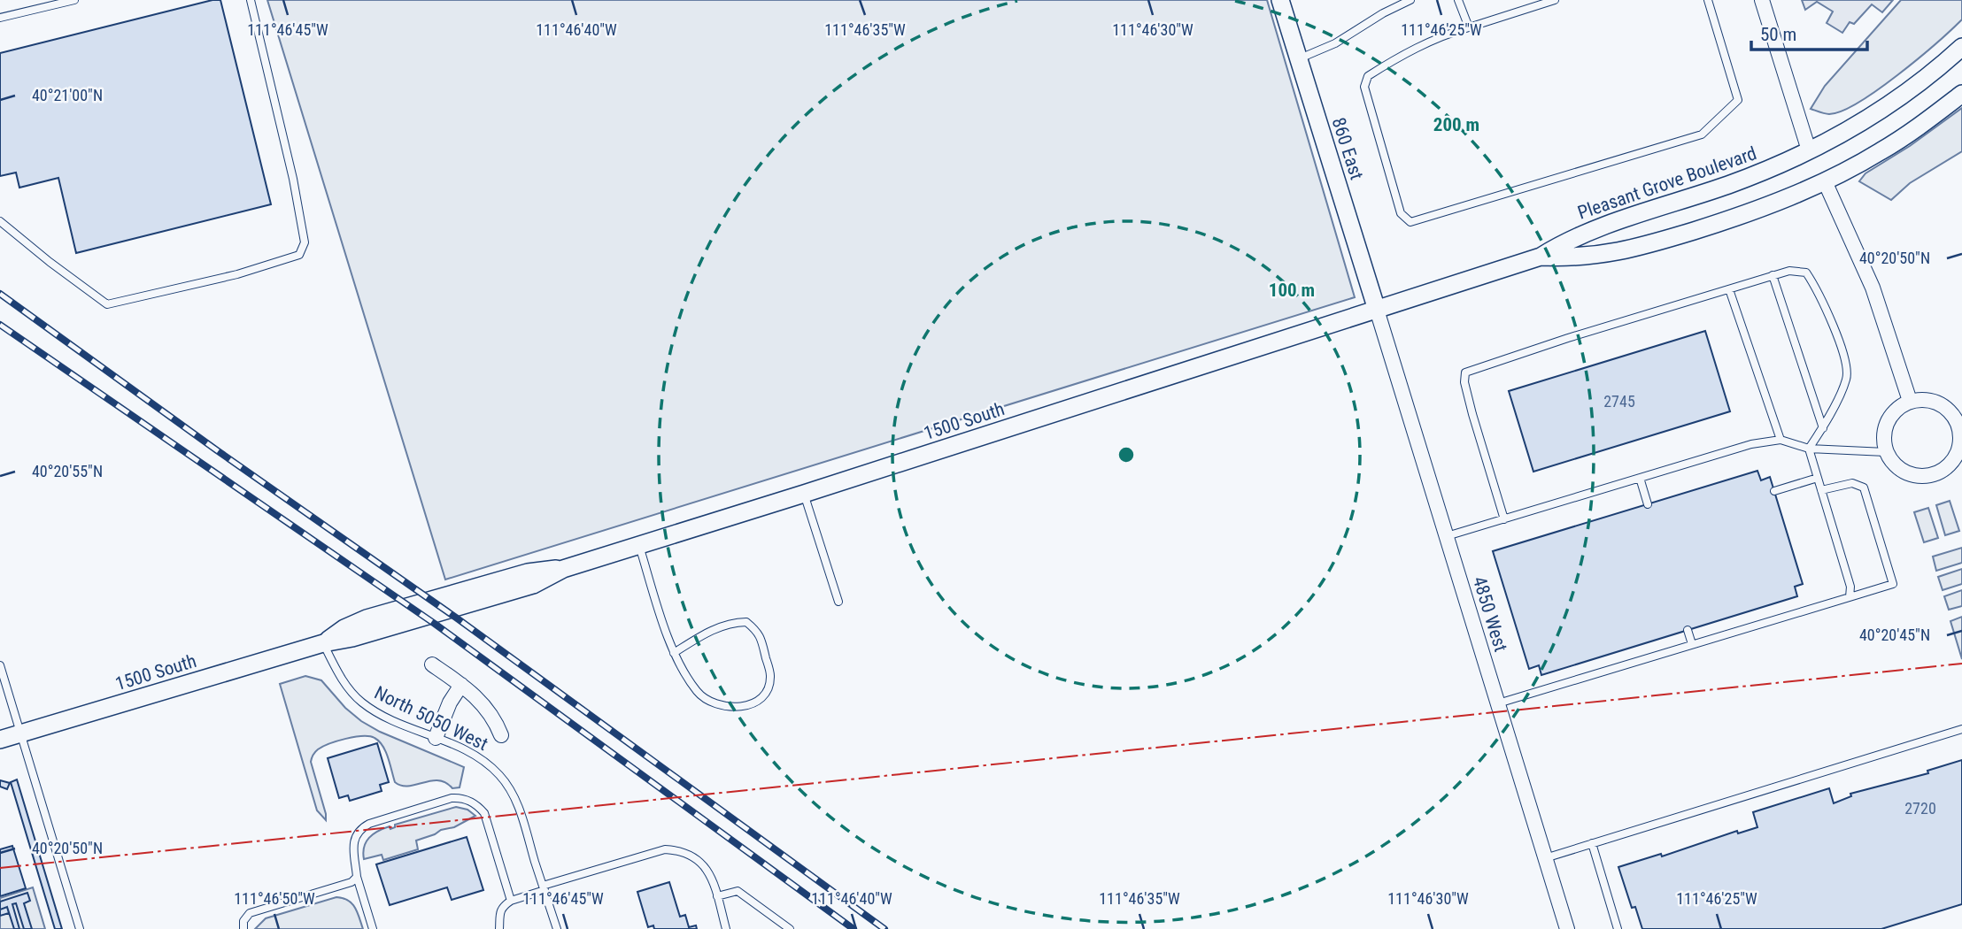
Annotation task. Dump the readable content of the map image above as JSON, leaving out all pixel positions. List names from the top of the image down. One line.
{"streets":{"street":["860 East","Pleasant Grove Boulevard","1500 South","4850 West"],"lane":["North 5050 West"]},"crossings":[["860 East","Pleasant Grove Boulevard"],["860 East","1500 South"],["860 East","4850 West"],["Pleasant Grove Boulevard","1500 South"],["Pleasant Grove Boulevard","4850 West"],["1500 South","4850 West"],["1500 South","North 5050 West"]],"house_numbers":["2745","2720"],"scale_bar":"50 m","coordinates":["111°46'45\"W","111°46'40\"W","111°46'35\"W","111°46'30\"W","111°46'25\"W","40°21'00\"N","40°20'50\"N","40°20'55\"N","40°20'45\"N","111°46'50\"W"],"rings":["200 m","100 m"]}
